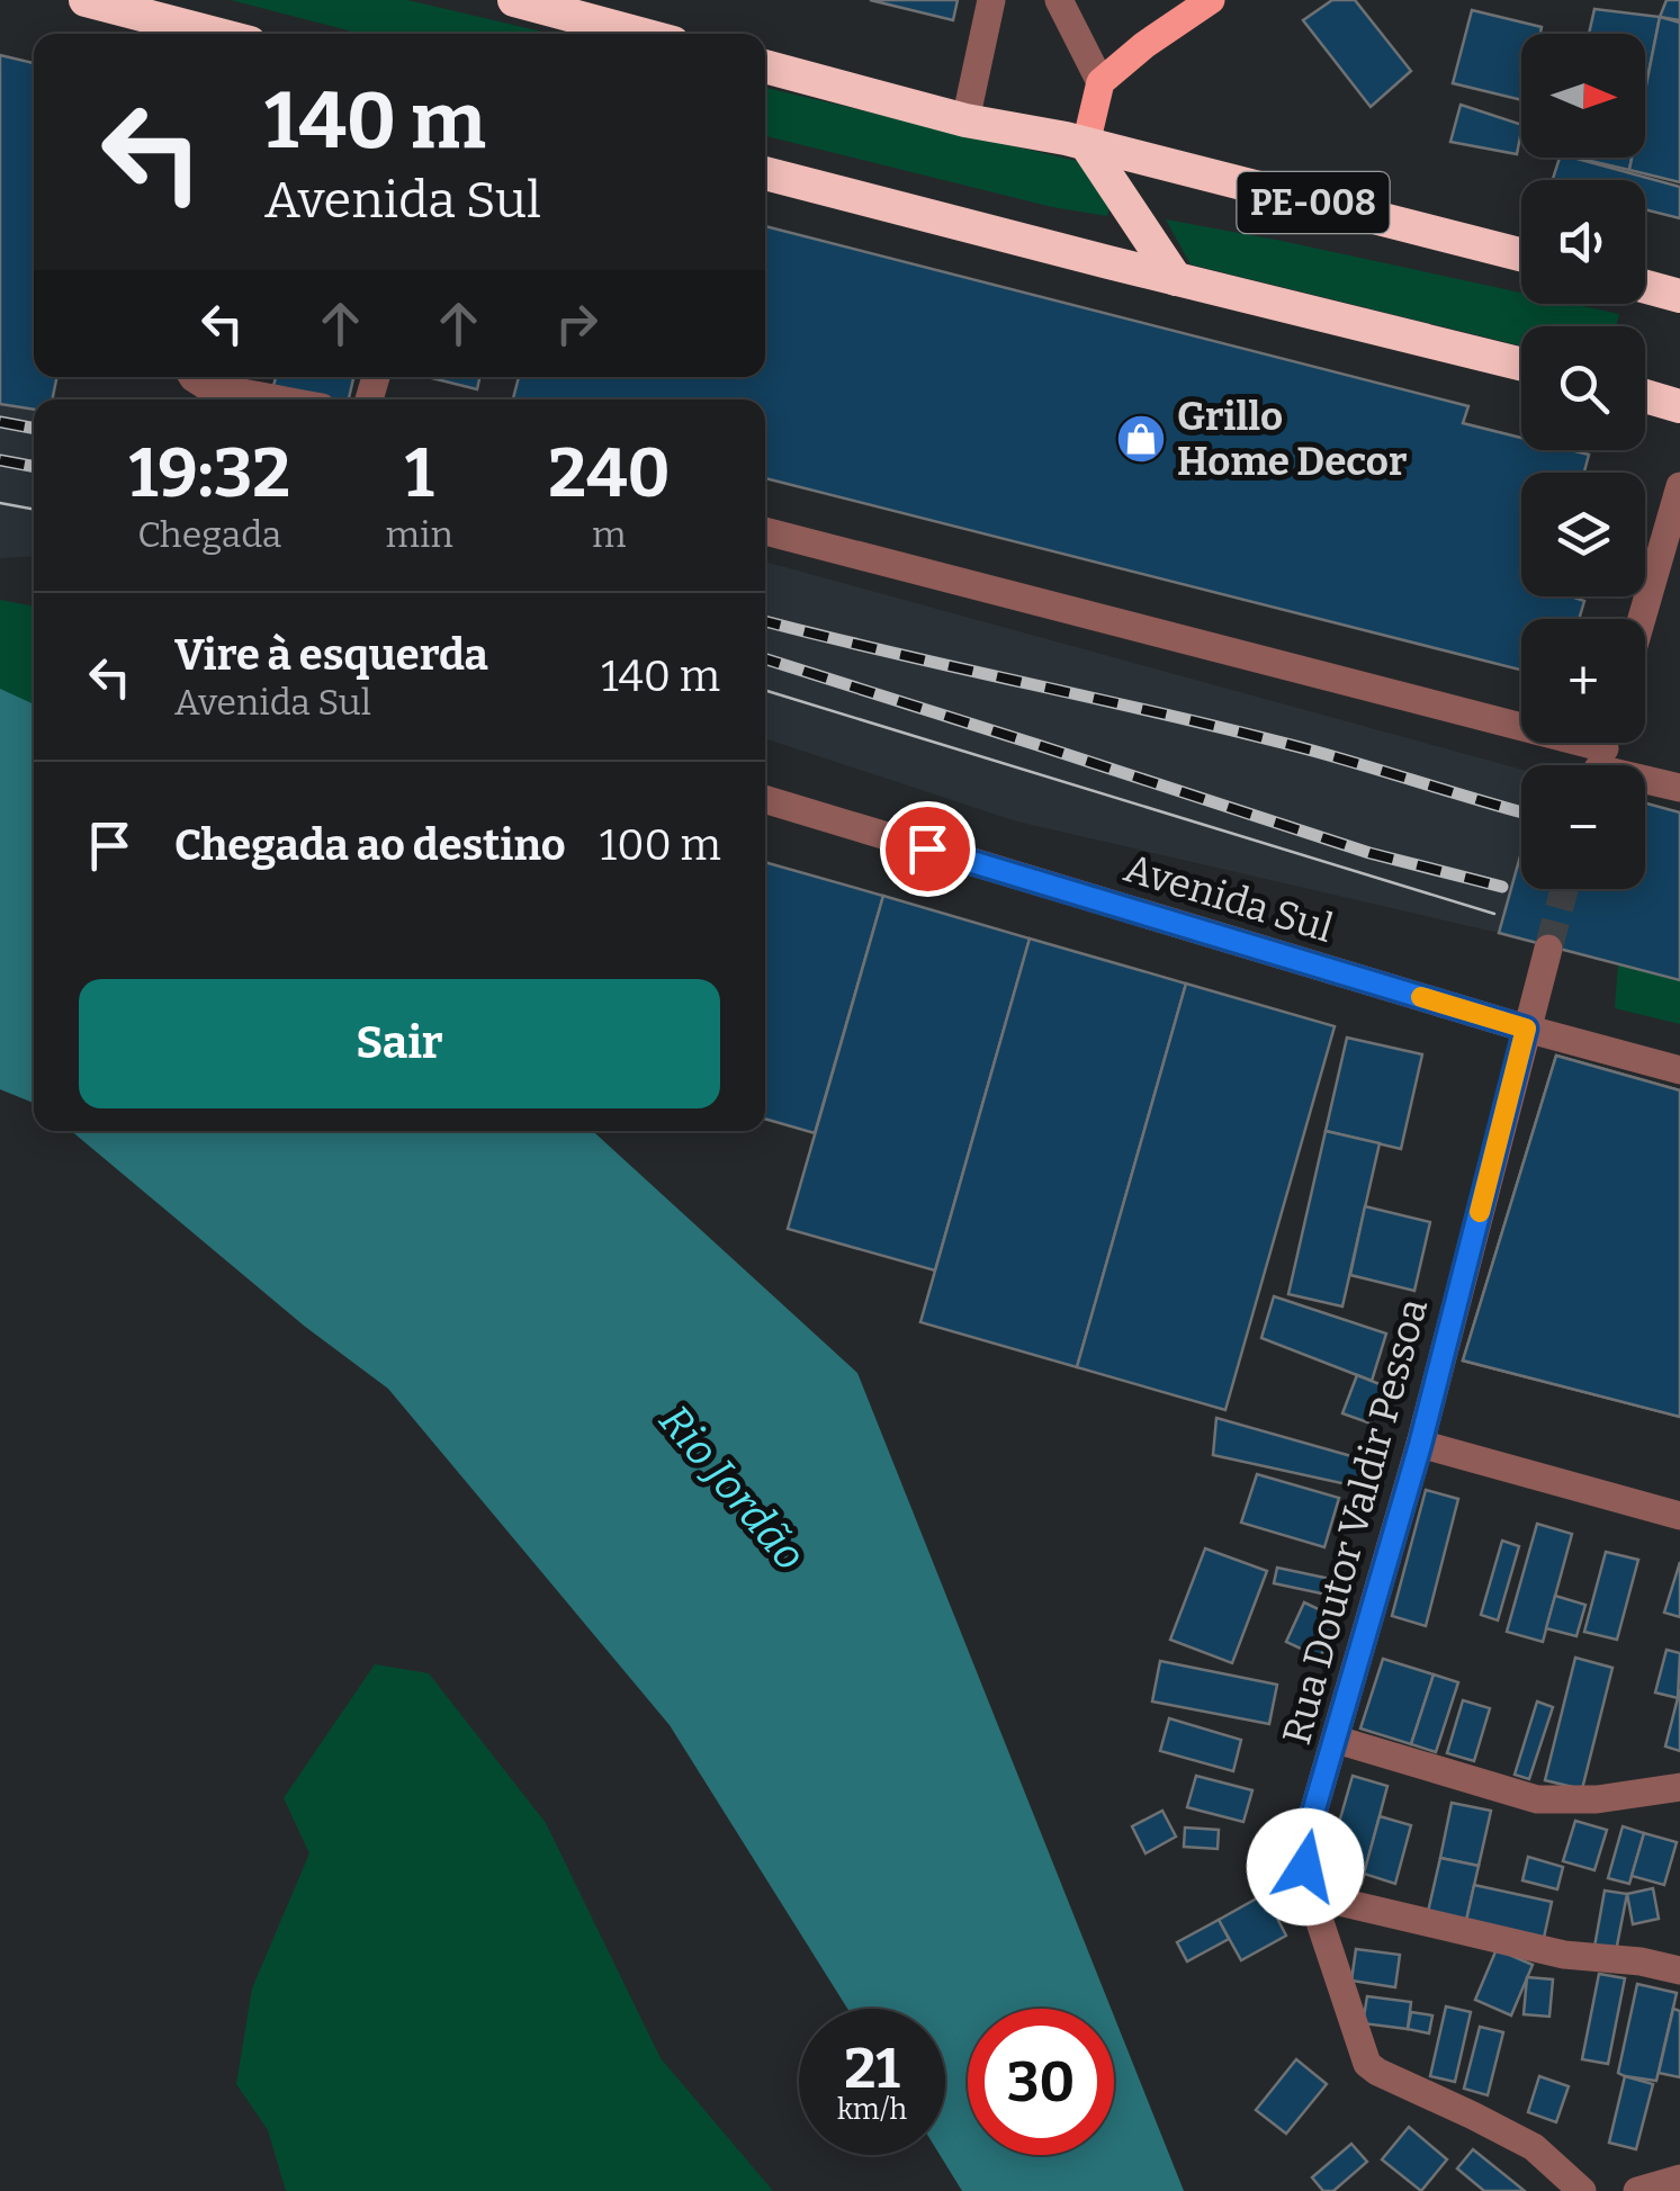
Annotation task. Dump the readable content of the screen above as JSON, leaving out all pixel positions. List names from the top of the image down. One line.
{"streets":{"highway":["PE-008"],"street":["Avenida Sul","Rua Doutor Valdir Pessoa"]},"crossings":[["Avenida Sul","Rua Doutor Valdir Pessoa"]],"water":["Rio Jordão"],"places":{"shop":["Grillo Home Decor"]},"north":"right","page":{"map_buttons":["+","−"],"turn":["140 m","Avenida Sul"],"eta":["19:32","Chegada","1","min","240","m"],"list":[{"name":"Vire à esquerda","note":"Avenida Sul","value":"140 m"},{"name":"Chegada ao destino","value":"100 m"}],"buttons":"Sair","speed":"21 km/h","limit":"30"}}
